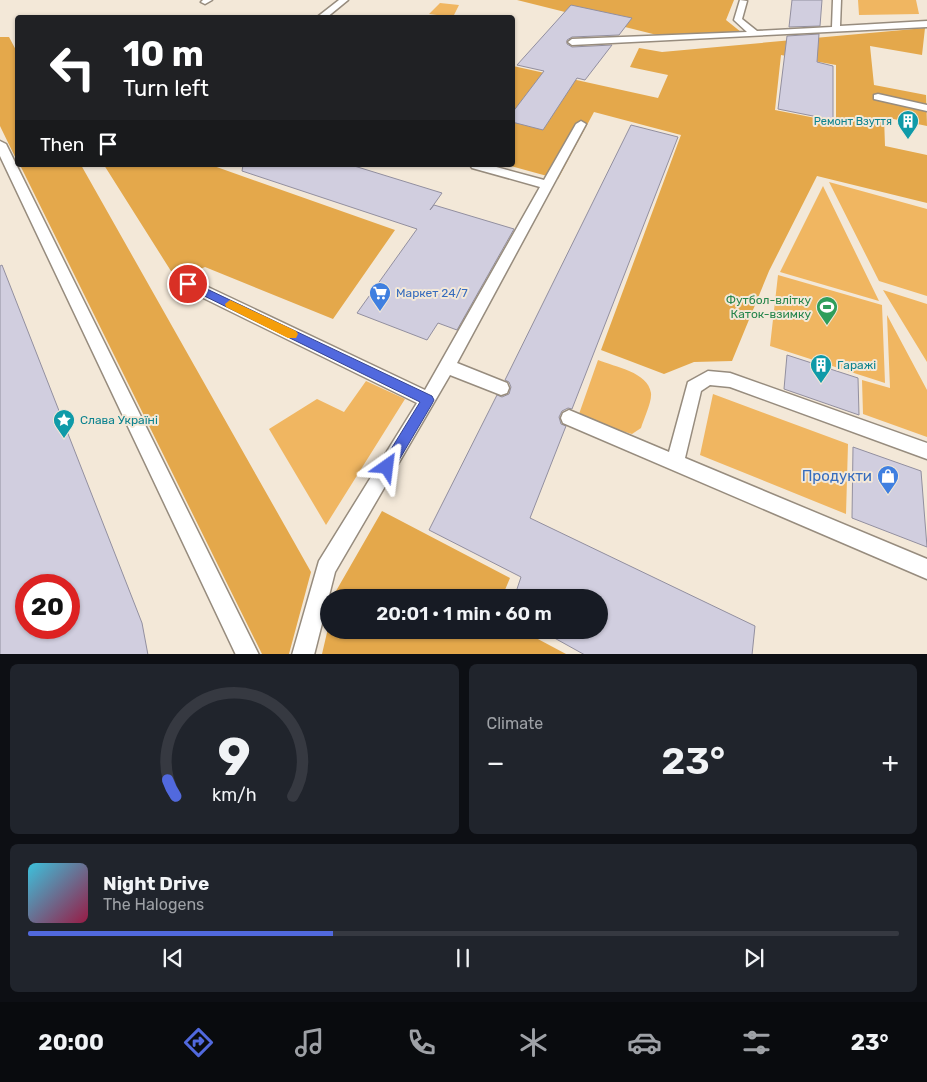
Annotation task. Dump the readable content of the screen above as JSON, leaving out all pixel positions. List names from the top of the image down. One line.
{"places":{"building":["Ремонт Взуття","Гаражі"],"supermarket":["Маркет 24/7"],"sports":["Футбол-влітку Каток-взимку"],"place":["Слава Україні"],"shop":["Продукти"]},"page":{"turn":["10 m","Turn left"],"then":"Then","limit":"20","trip":"20:01 · 1 min · 60 m","tile":"Climate","heat":["−","23°","+"],"song":["Night Drive","The Halogens"],"tabs":["20:00","23°"],"gauge":["9","km/h"]}}
